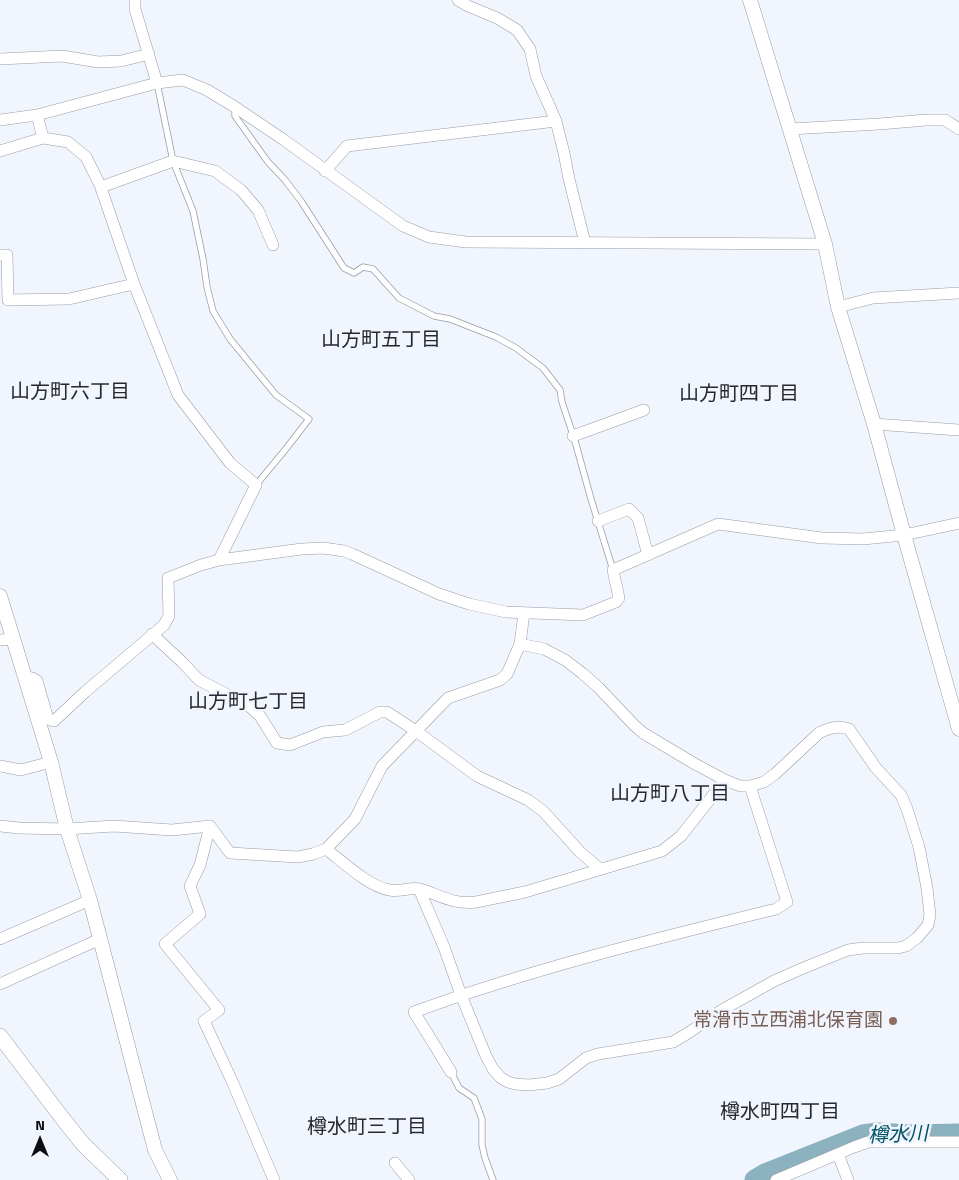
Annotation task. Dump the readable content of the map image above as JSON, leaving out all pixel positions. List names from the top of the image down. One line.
{"districts":["山方町五丁目","山方町六丁目","山方町四丁目","山方町七丁目","山方町八丁目","樽水町四丁目","樽水町三丁目"],"water":["樽水川"],"places":["常滑市立西浦北保育園"],"north":"top"}
